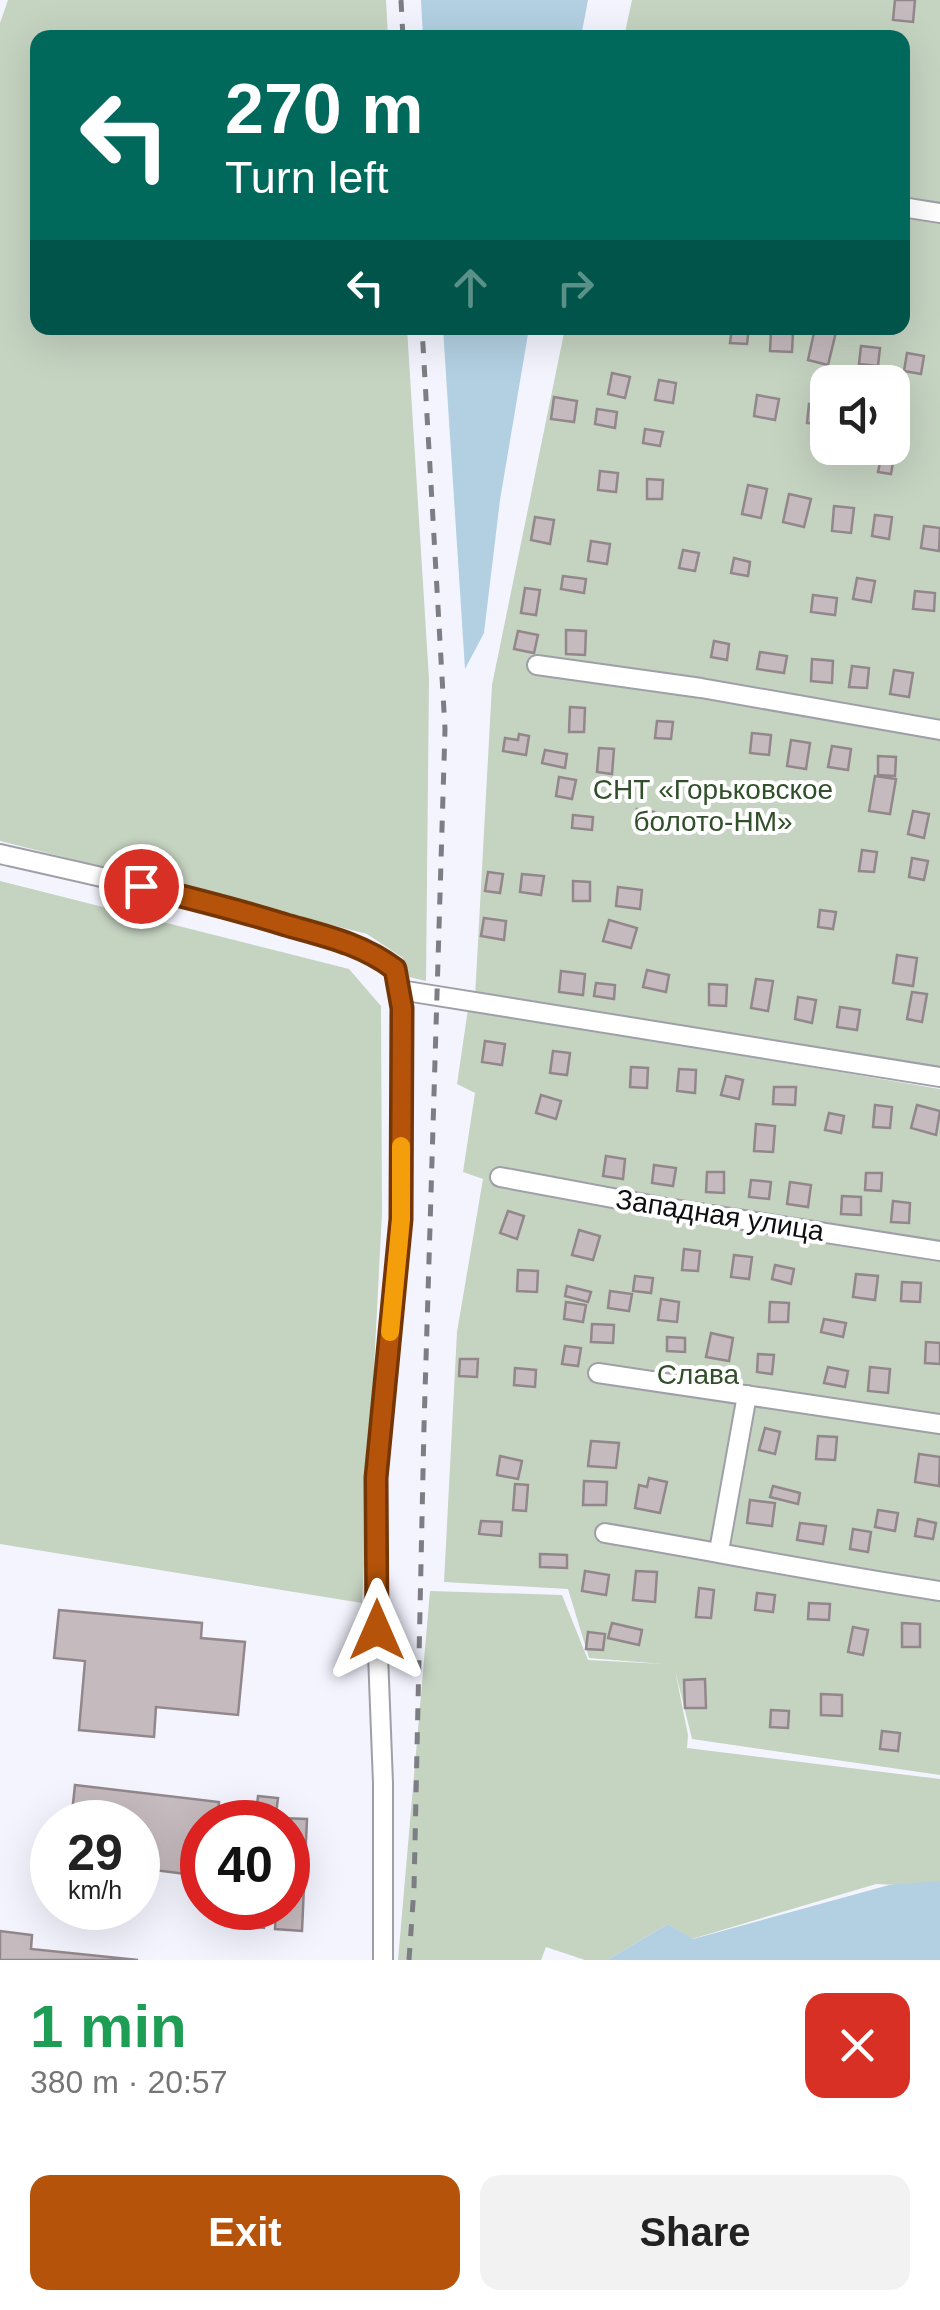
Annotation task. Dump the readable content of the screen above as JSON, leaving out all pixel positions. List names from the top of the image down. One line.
{"streets":{"street":["Западная улица"]},"parks":["СНТ «Горьковское болото-НМ»","Слава"],"page":{"turn":["270 m","Turn left"],"speed":"29 km/h","limit":"40","heading":["1 min","380 m · 20:57"],"buttons":["Exit","Share"]}}
